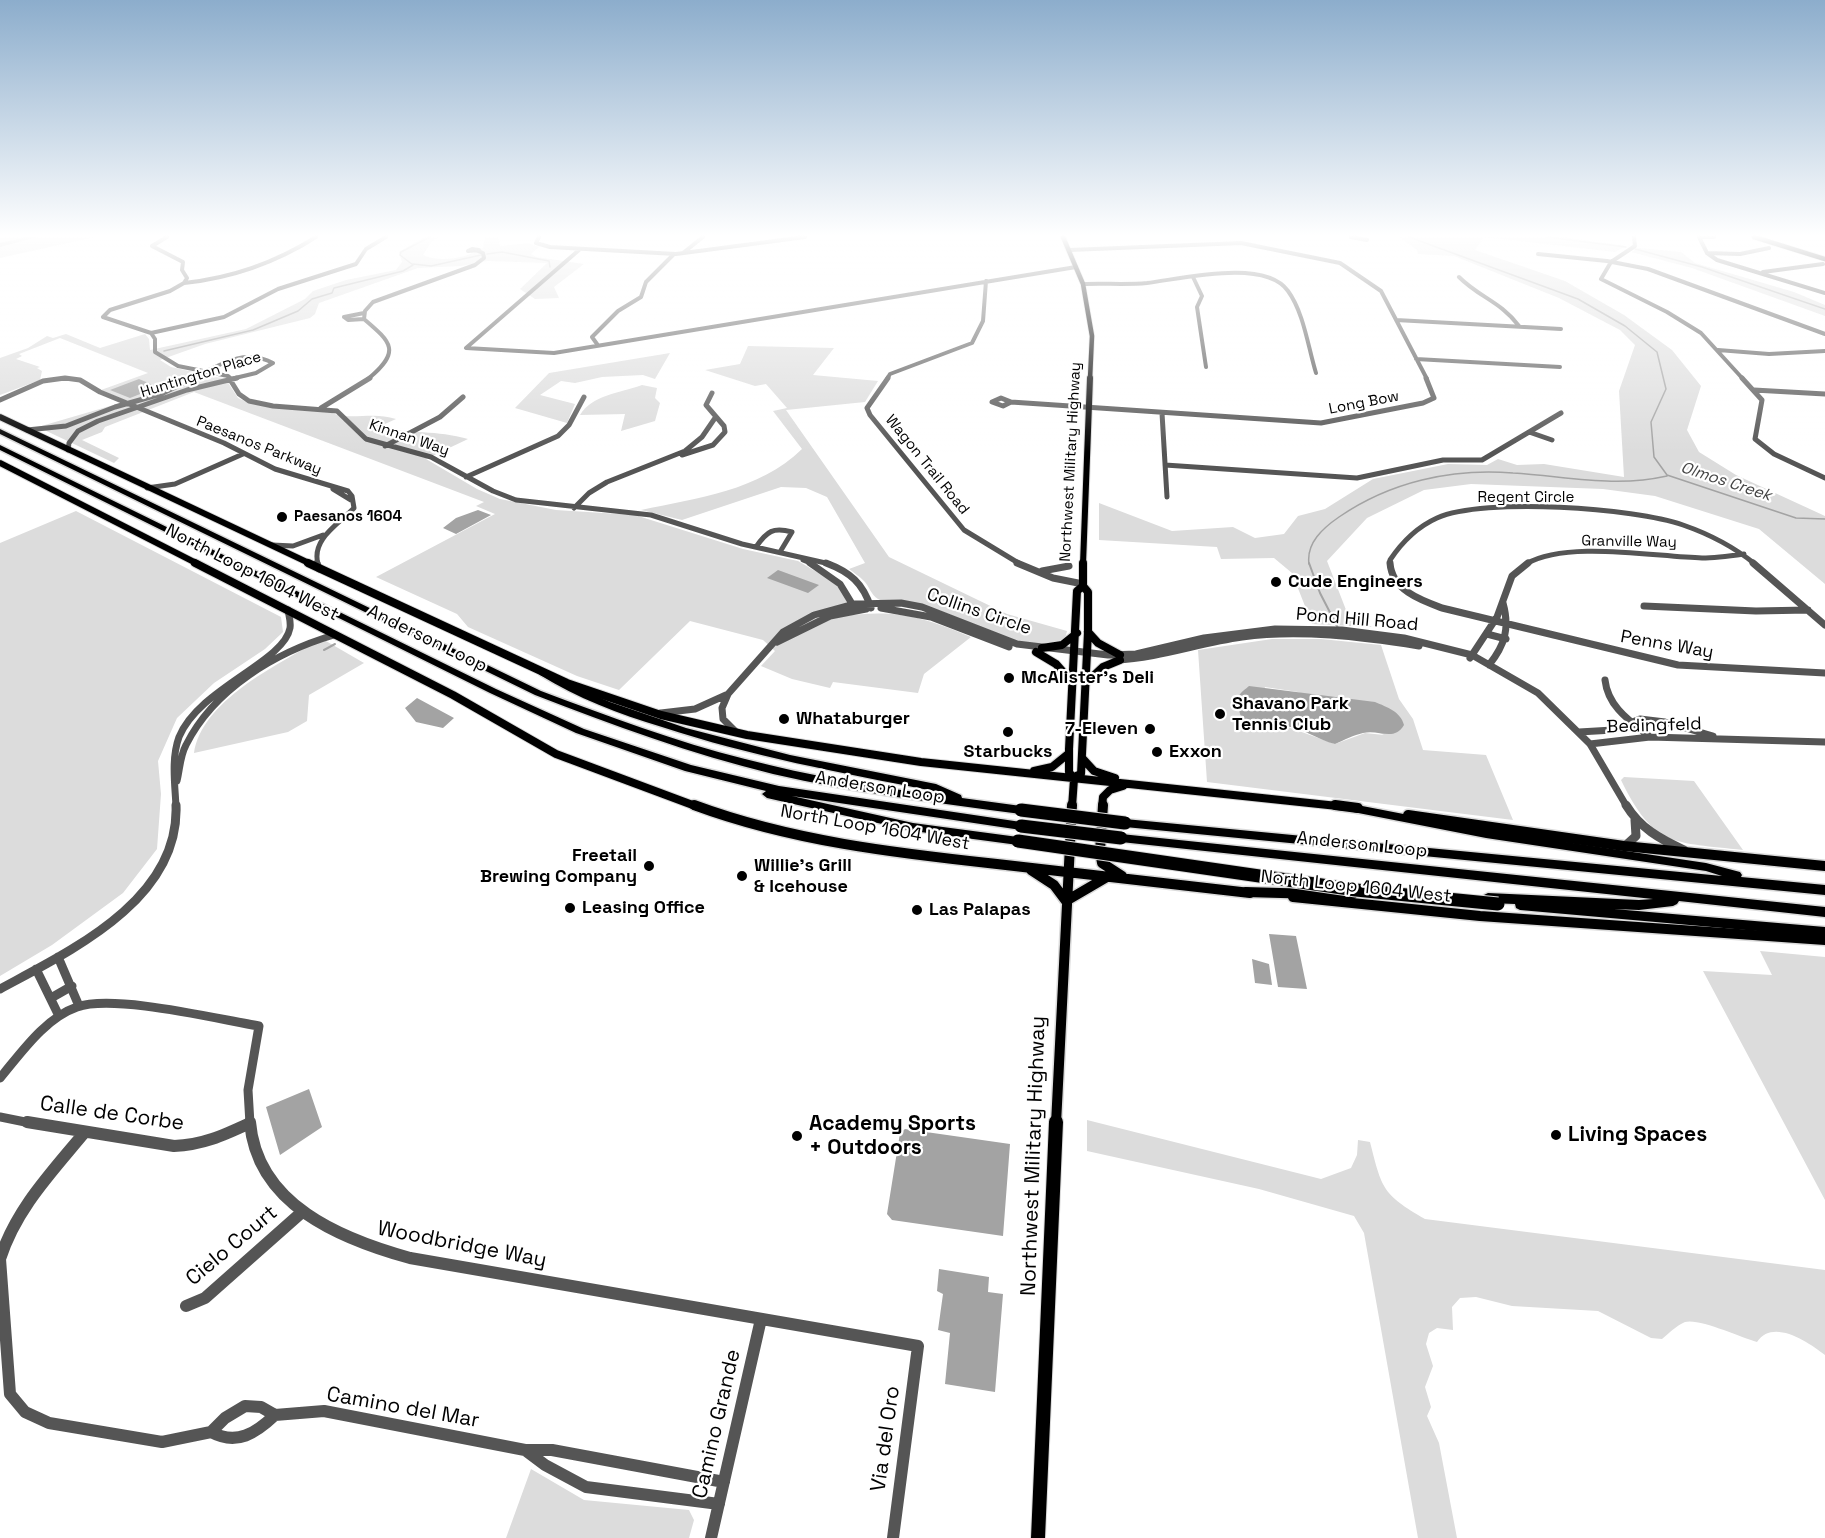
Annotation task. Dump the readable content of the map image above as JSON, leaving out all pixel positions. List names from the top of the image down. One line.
{"streets":{"highway":["Anderson Loop"],"main road":["Northwest Military Highway","North Loop 1604 West"],"street":["Huntington Place","Long Bow","Kinnan Way","Paesanos Parkway","Wagon Trail Road","Regent Circle","Granville Way","Collins Circle","Pond Hill Road","Penns Way","Bedingfeld","Calle de Corbe","Woodbridge Way","Cielo Court","Camino del Mar","Camino Grande","Via del Oro"]},"crossings":[["Huntington Place","Kinnan Way"],["Huntington Place","Paesanos Parkway"],["Huntington Place","North Loop 1604 West"],["Long Bow","Northwest Military Highway"],["Kinnan Way","Collins Circle"],["Paesanos Parkway","North Loop 1604 West"],["Northwest Military Highway","Wagon Trail Road"],["Northwest Military Highway","North Loop 1604 West"],["Northwest Military Highway","Collins Circle"],["Northwest Military Highway","Pond Hill Road"],["Regent Circle","Granville Way"],["Regent Circle","Penns Way"],["Granville Way","Pond Hill Road"],["North Loop 1604 West","Collins Circle"],["North Loop 1604 West","Pond Hill Road"],["Collins Circle","Pond Hill Road"],["Pond Hill Road","Bedingfeld"],["Calle de Corbe","Woodbridge Way"],["Calle de Corbe","Camino del Mar"],["Woodbridge Way","Cielo Court"],["Woodbridge Way","Camino Grande"],["Woodbridge Way","Via del Oro"],["Camino del Mar","Camino Grande"]],"water":["Olmos Creek"],"places":["Paesanos 1604","Cude Engineers","McAlister's Deli","Shavano Park Tennis Club","Whataburger","7-Eleven","Starbucks","Exxon","Freetail Brewing Company","Willie's Grill & Icehouse","Leasing Office","Las Palapas","Living Spaces","Academy Sports + Outdoors"]}
